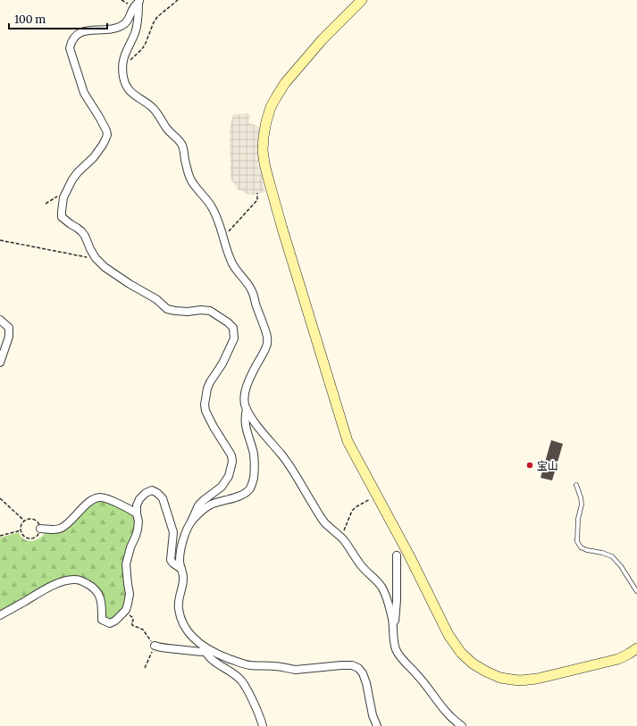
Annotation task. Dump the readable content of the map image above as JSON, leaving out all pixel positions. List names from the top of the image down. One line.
{"places":["宝山"],"scale_bar":"100 m"}
